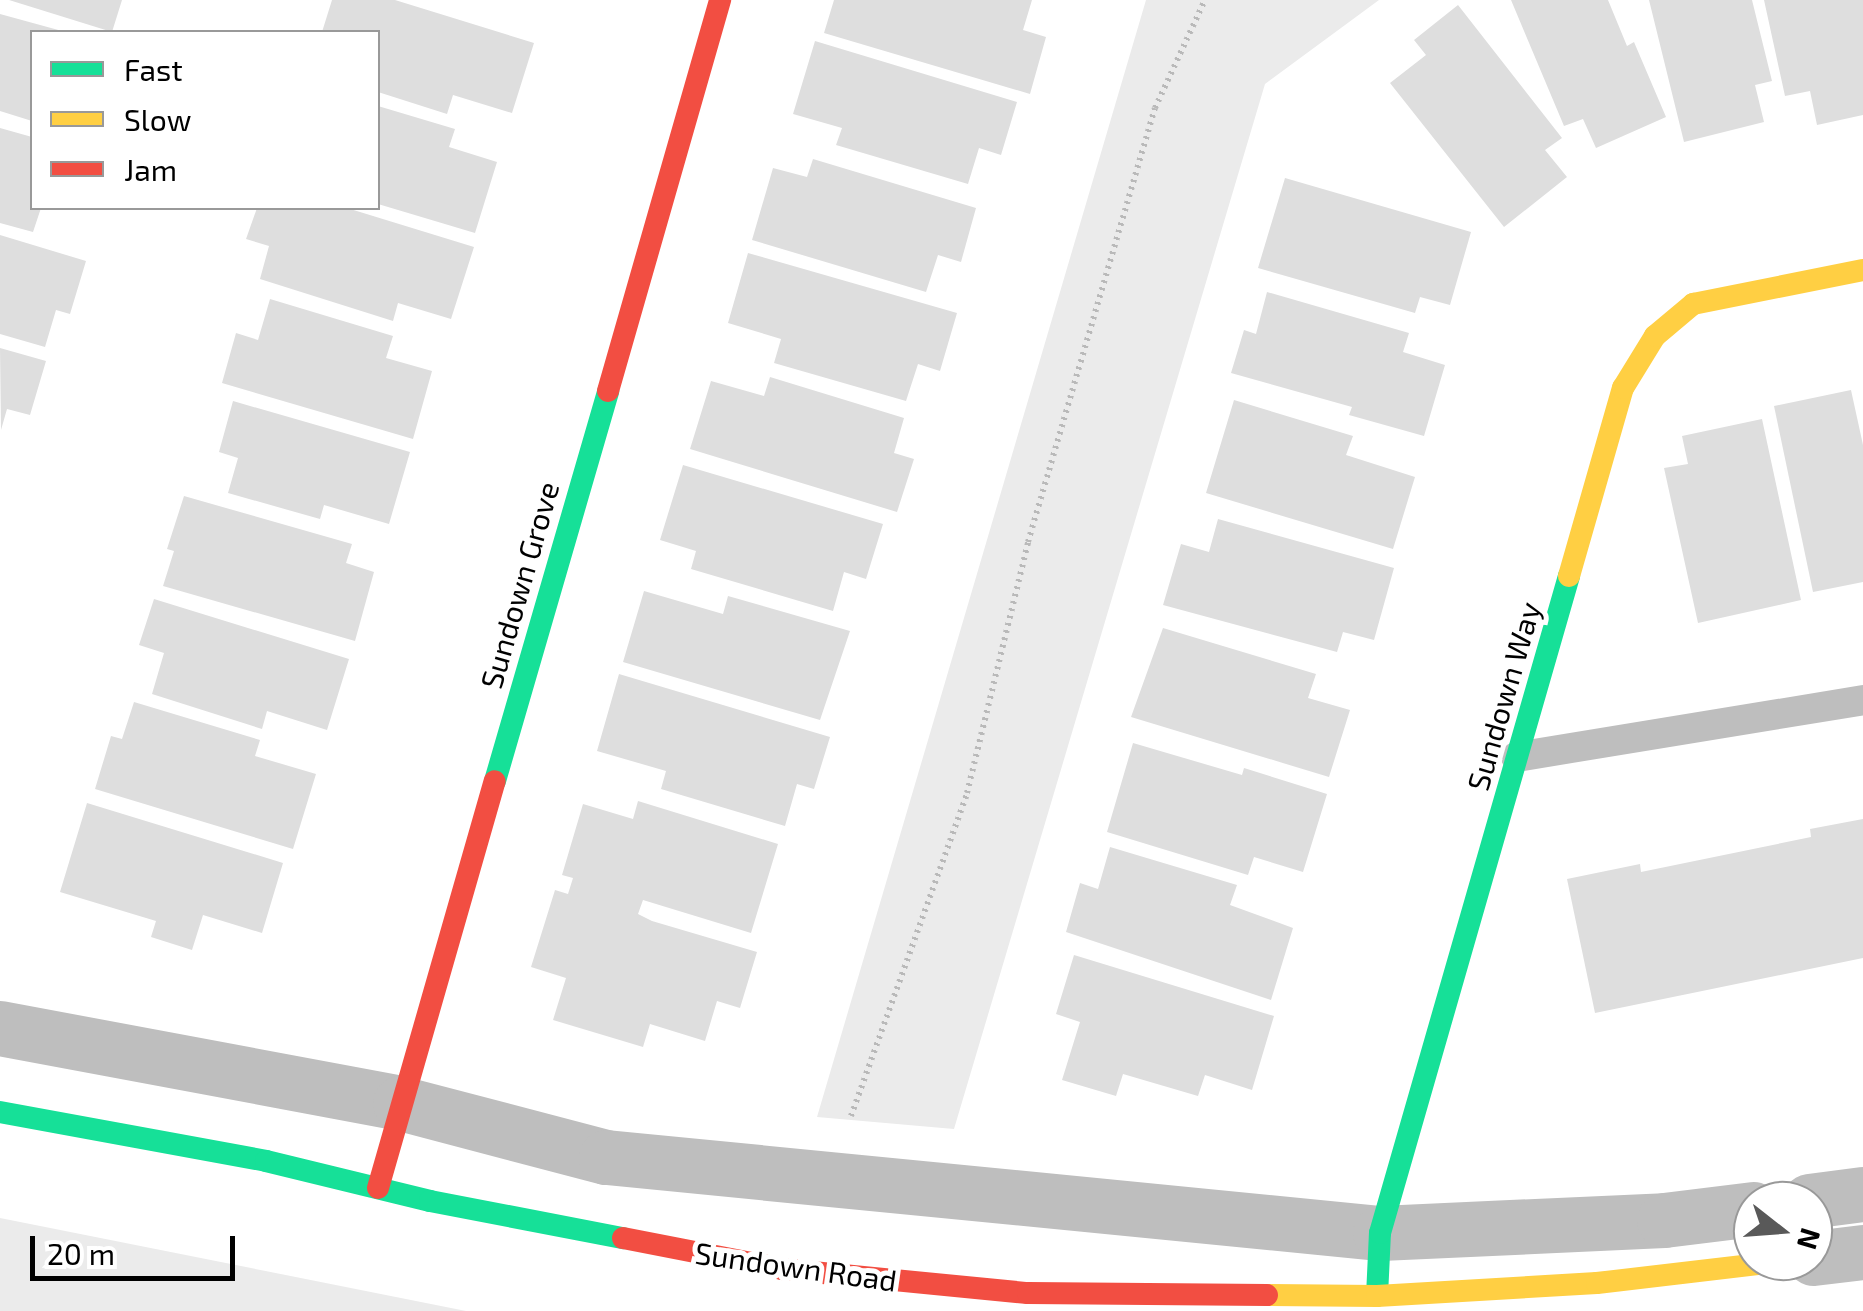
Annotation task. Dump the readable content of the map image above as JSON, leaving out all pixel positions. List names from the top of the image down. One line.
{"streets":{"street":["Sundown Grove","Sundown Way","Sundown Road"]},"crossings":[["Sundown Grove","Sundown Road"],["Sundown Way","Sundown Road"]],"legend":["Fast","Slow","Jam"],"scale_bar":"20 m","north":"right"}
